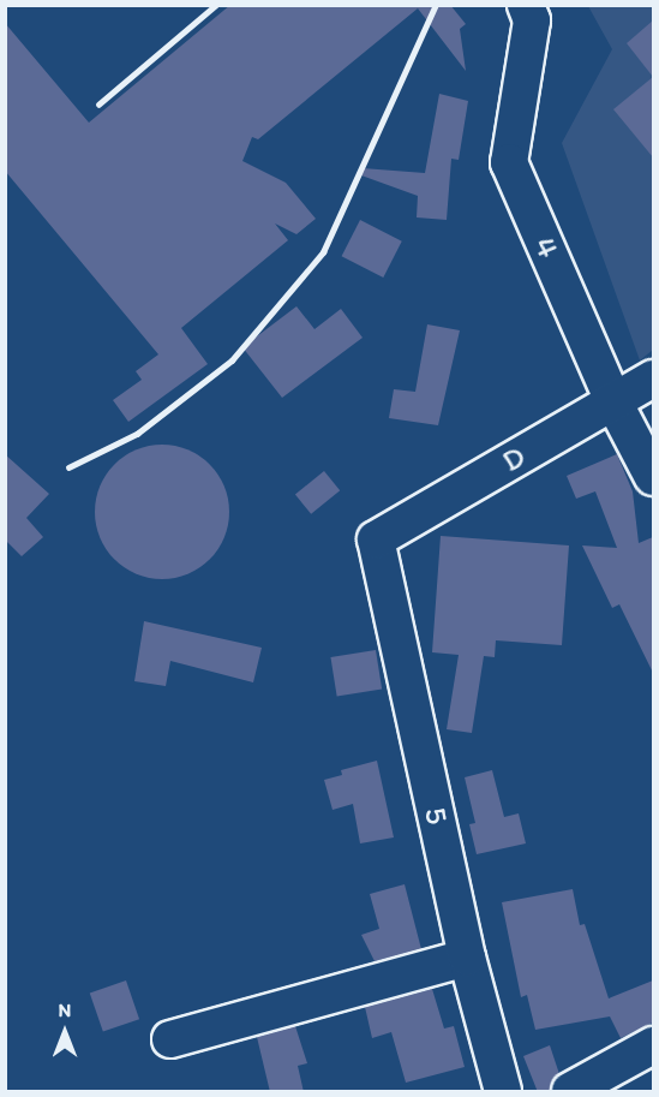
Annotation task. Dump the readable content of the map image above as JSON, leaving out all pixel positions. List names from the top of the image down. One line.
{"streets":{"street":["4","D","5"]},"crossings":[["4","D"],["D","5"]],"north":"top"}
